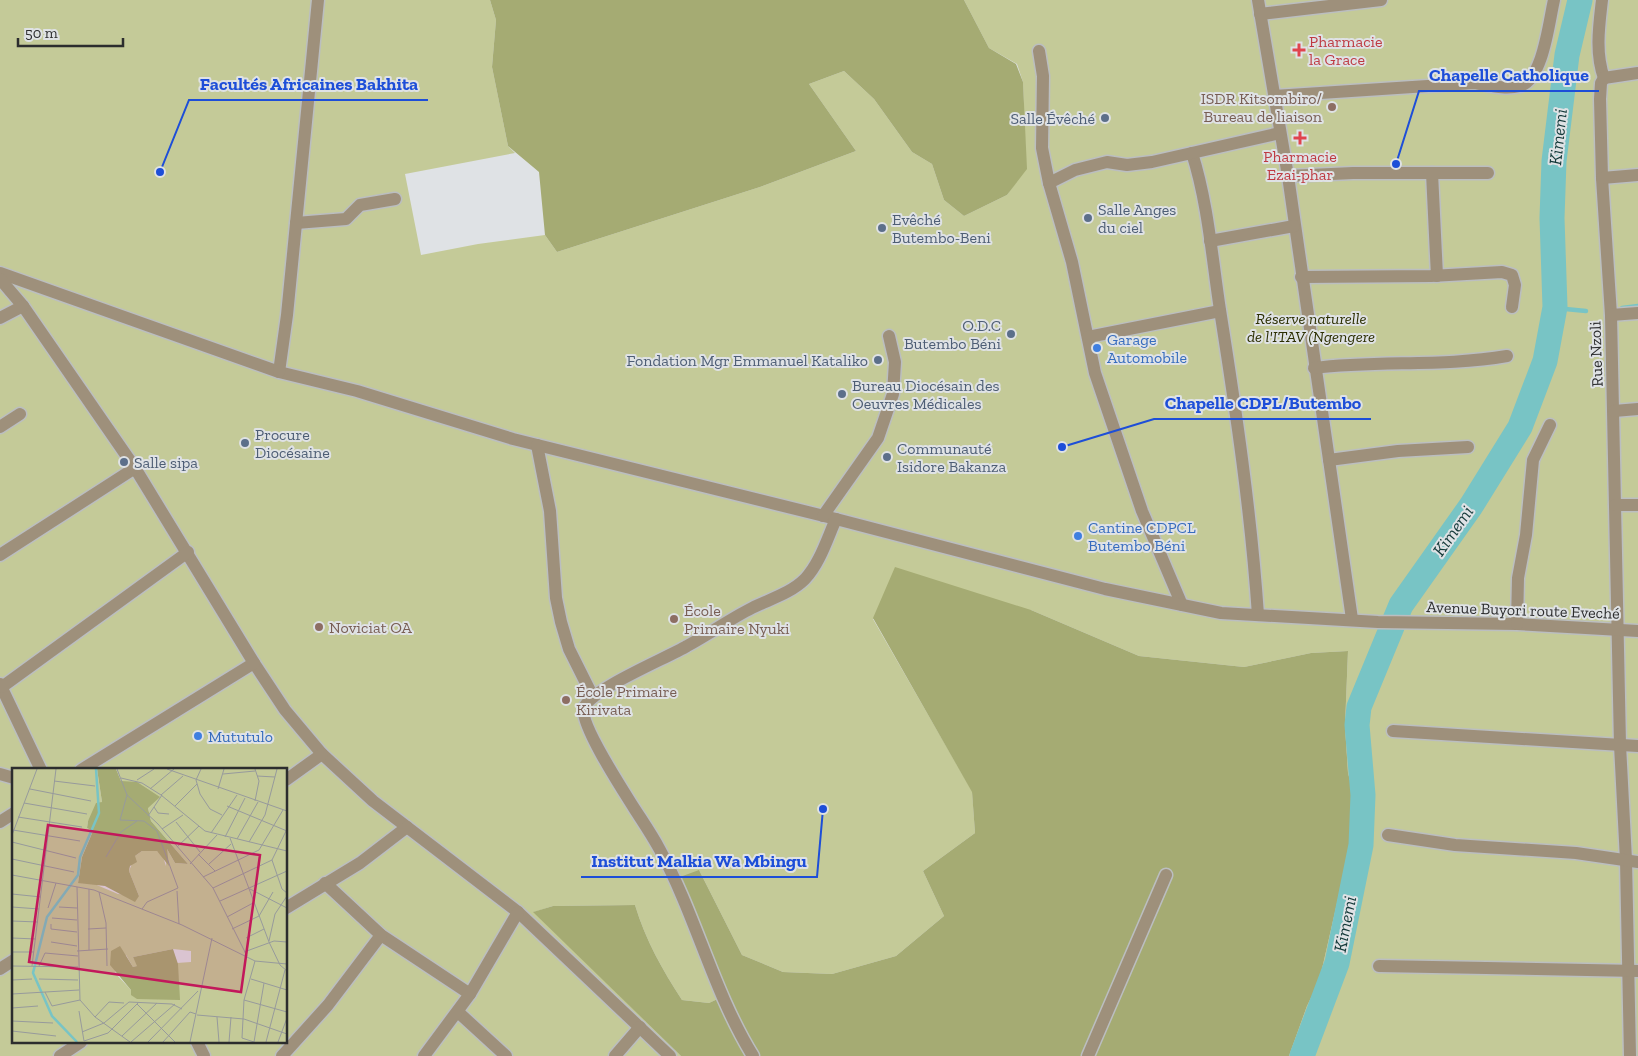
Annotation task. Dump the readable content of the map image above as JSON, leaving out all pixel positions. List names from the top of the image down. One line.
{"streets":{"street":["Rue Nzoli","Avenue Buyori route Eveché"]},"crossings":[["Rue Nzoli","Avenue Buyori route Eveché"]],"water":["Kimemi"],"parks":["Réserve naturelle de l'ITAV (Ngengere"],"places":{"health":["Pharmacie la Grace","Pharmacie Ezai-phar"],"other":["ISDR Kitsombiro/ Bureau de liaison","Salle Évêché","Chapelle Catholique","Facultés Africaines Bakhita","Salle Anges du ciel","Evêché Butembo-Beni","O.D.C Butembo Béni","Garage Automobile","Fondation Mgr Emmanuel Kataliko","Bureau Diocésain des Oeuvres Médicales","Procure Diocésaine","Chapelle CDPL/Butembo","Communauté Isidore Bakanza","Salle sipa","Cantine CDPCL Butembo Béni","École Primaire Nyuki","Noviciat OA","École Primaire Kirivata","Mututulo","Institut Malkia Wa Mbingu"]},"scale_bar":"50 m"}
